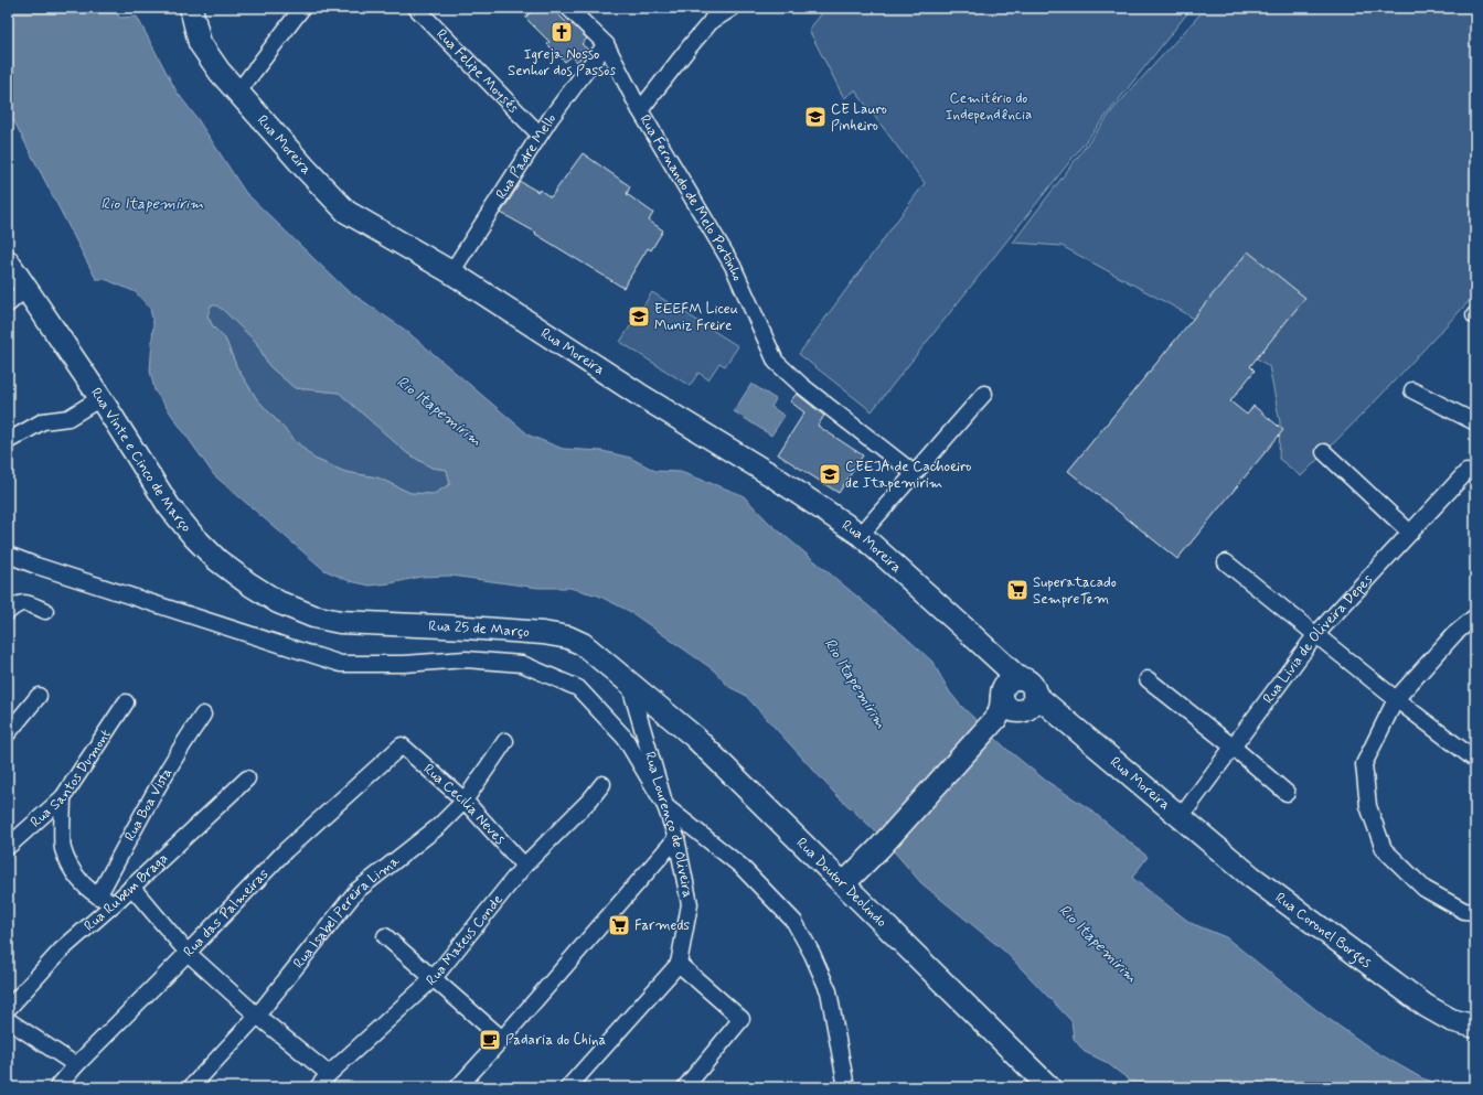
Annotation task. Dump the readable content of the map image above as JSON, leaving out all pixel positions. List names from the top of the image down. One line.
{"streets":{"main road":["Rua Moreira","Rua Vinte e Cinco de Março","Rua 25 de Março","Rua Doutor Deolindo","Rua Coronel Borges"],"street":["Rua Felipe Moysés","Rua Padre Mello","Rua Fernando de Melo Portinho","Rua Livia de Oliveira Depes","Rua Santos Dumont","Rua Boa Vista","Rua Cecilia Neves","Rua Lourenço de Oliveira","Rua Rubem Braga","Rua das Palmeiras","Rua Isabel Pereira Lima","Rua Mateus Conde"]},"crossings":[["Rua Felipe Moysés","Rua Padre Mello"],["Rua Moreira","Rua Padre Mello"],["Rua Moreira","Rua Livia de Oliveira Depes"],["Rua Moreira","Rua Coronel Borges"],["Rua Padre Mello","Rua Fernando de Melo Portinho"],["Rua Vinte e Cinco de Março","Rua 25 de Março"],["Rua 25 de Março","Rua Lourenço de Oliveira"],["Rua 25 de Março","Rua Doutor Deolindo"],["Rua Livia de Oliveira Depes","Rua Coronel Borges"],["Rua Cecilia Neves","Rua das Palmeiras"],["Rua Cecilia Neves","Rua Isabel Pereira Lima"],["Rua Cecilia Neves","Rua Mateus Conde"],["Rua Lourenço de Oliveira","Rua Doutor Deolindo"]],"water":["Rio Itapemirim"],"parks":["Cemitério do Independência"],"places":{"church":["Igreja Nosso Senhor dos Passos"],"school or university":["CE Lauro Pinheiro","EEEFM Liceu Muniz Freire","CEEJA de Cachoeiro de Itapemirim"],"supermarket":["Superatacado SempreTem","Farmeds"],"cafe":["Padaria do China"]}}
